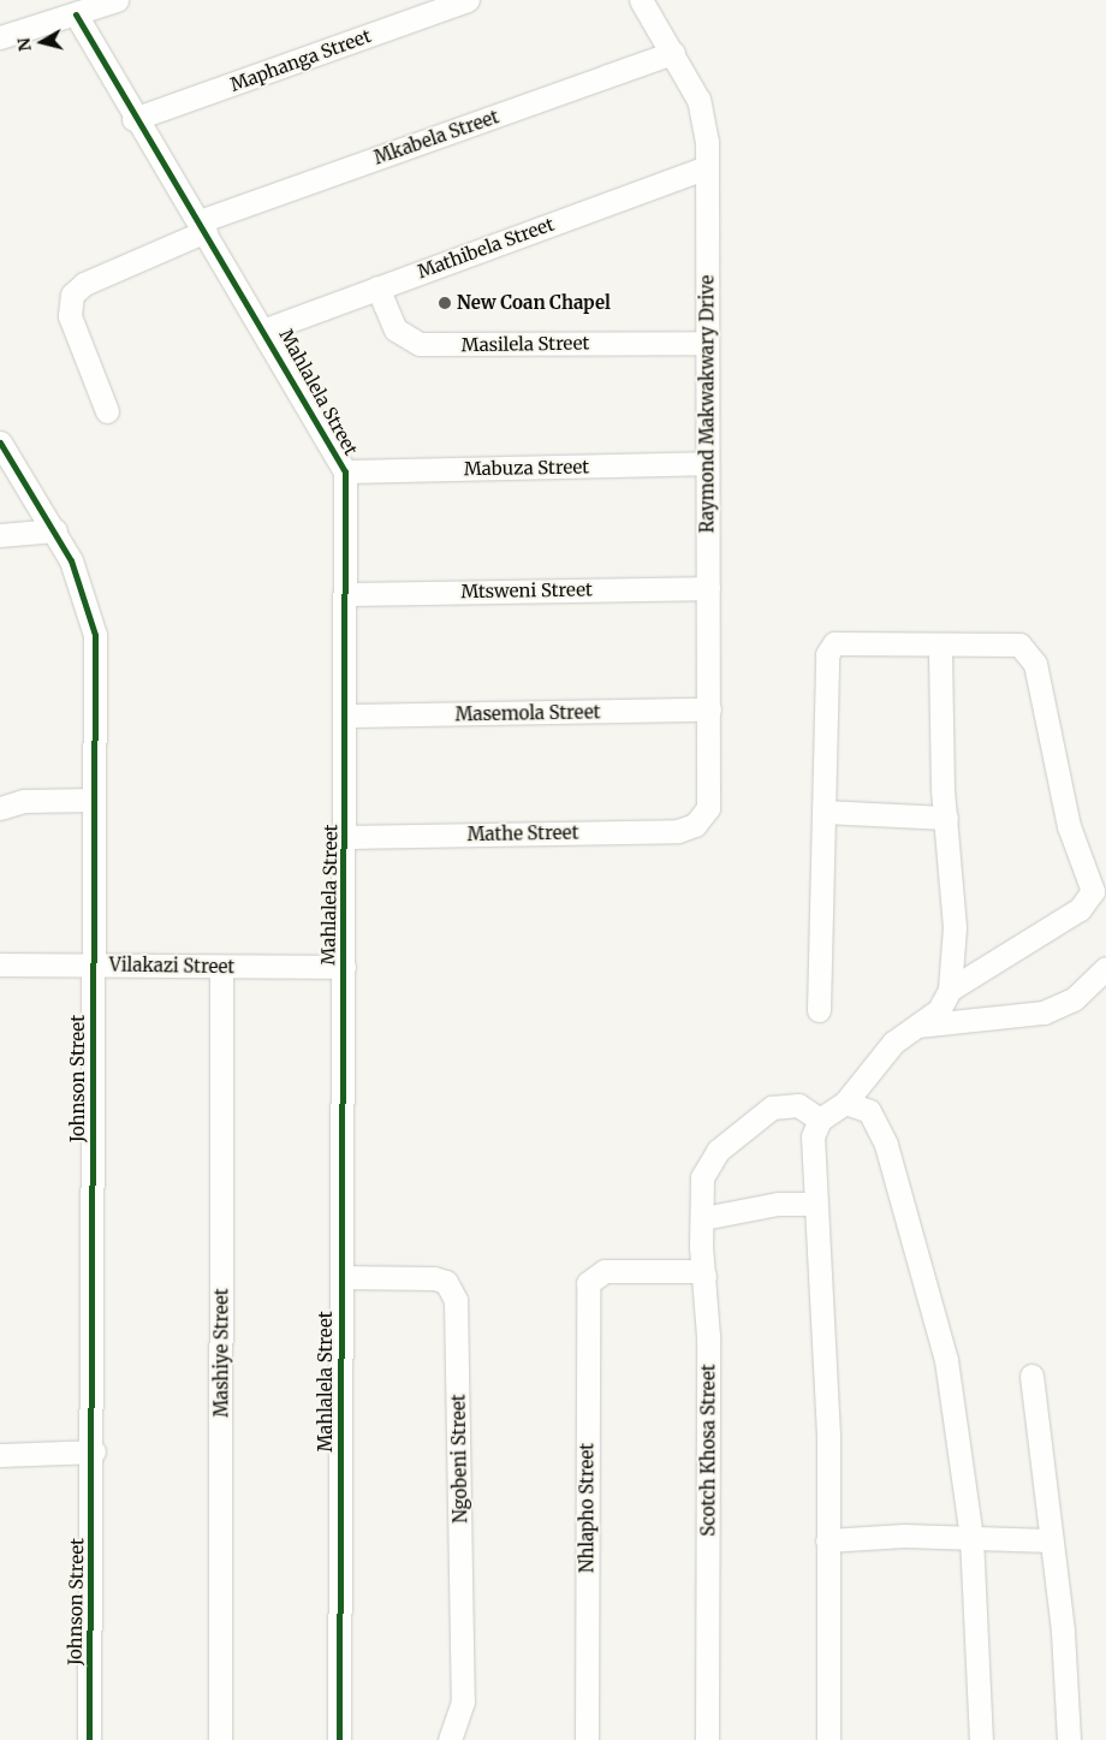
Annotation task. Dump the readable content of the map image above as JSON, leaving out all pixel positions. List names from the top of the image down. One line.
{"streets":{"street":["Maphanga Street","Mkabela Street","Mathibela Street","Masilela Street","Mahlalela Street","Raymond Makwakwary Drive","Mabuza Street","Mtsweni Street","Masemola Street","Mathe Street","Vilakazi Street","Johnson Street","Mashiye Street","Scotch Khosa Street","Ngobeni Street","Nhlapho Street"]},"crossings":[["Maphanga Street","Mahlalela Street"],["Mkabela Street","Mahlalela Street"],["Mkabela Street","Raymond Makwakwary Drive"],["Mathibela Street","Masilela Street"],["Mathibela Street","Mahlalela Street"],["Mathibela Street","Raymond Makwakwary Drive"],["Masilela Street","Raymond Makwakwary Drive"],["Mahlalela Street","Mabuza Street"],["Mahlalela Street","Mtsweni Street"],["Mahlalela Street","Masemola Street"],["Mahlalela Street","Mathe Street"],["Mahlalela Street","Vilakazi Street"],["Mahlalela Street","Ngobeni Street"],["Raymond Makwakwary Drive","Mabuza Street"],["Raymond Makwakwary Drive","Mtsweni Street"],["Raymond Makwakwary Drive","Masemola Street"],["Raymond Makwakwary Drive","Mathe Street"],["Vilakazi Street","Johnson Street"],["Vilakazi Street","Mashiye Street"],["Scotch Khosa Street","Nhlapho Street"]],"places":["New Coan Chapel"],"north":"left"}
